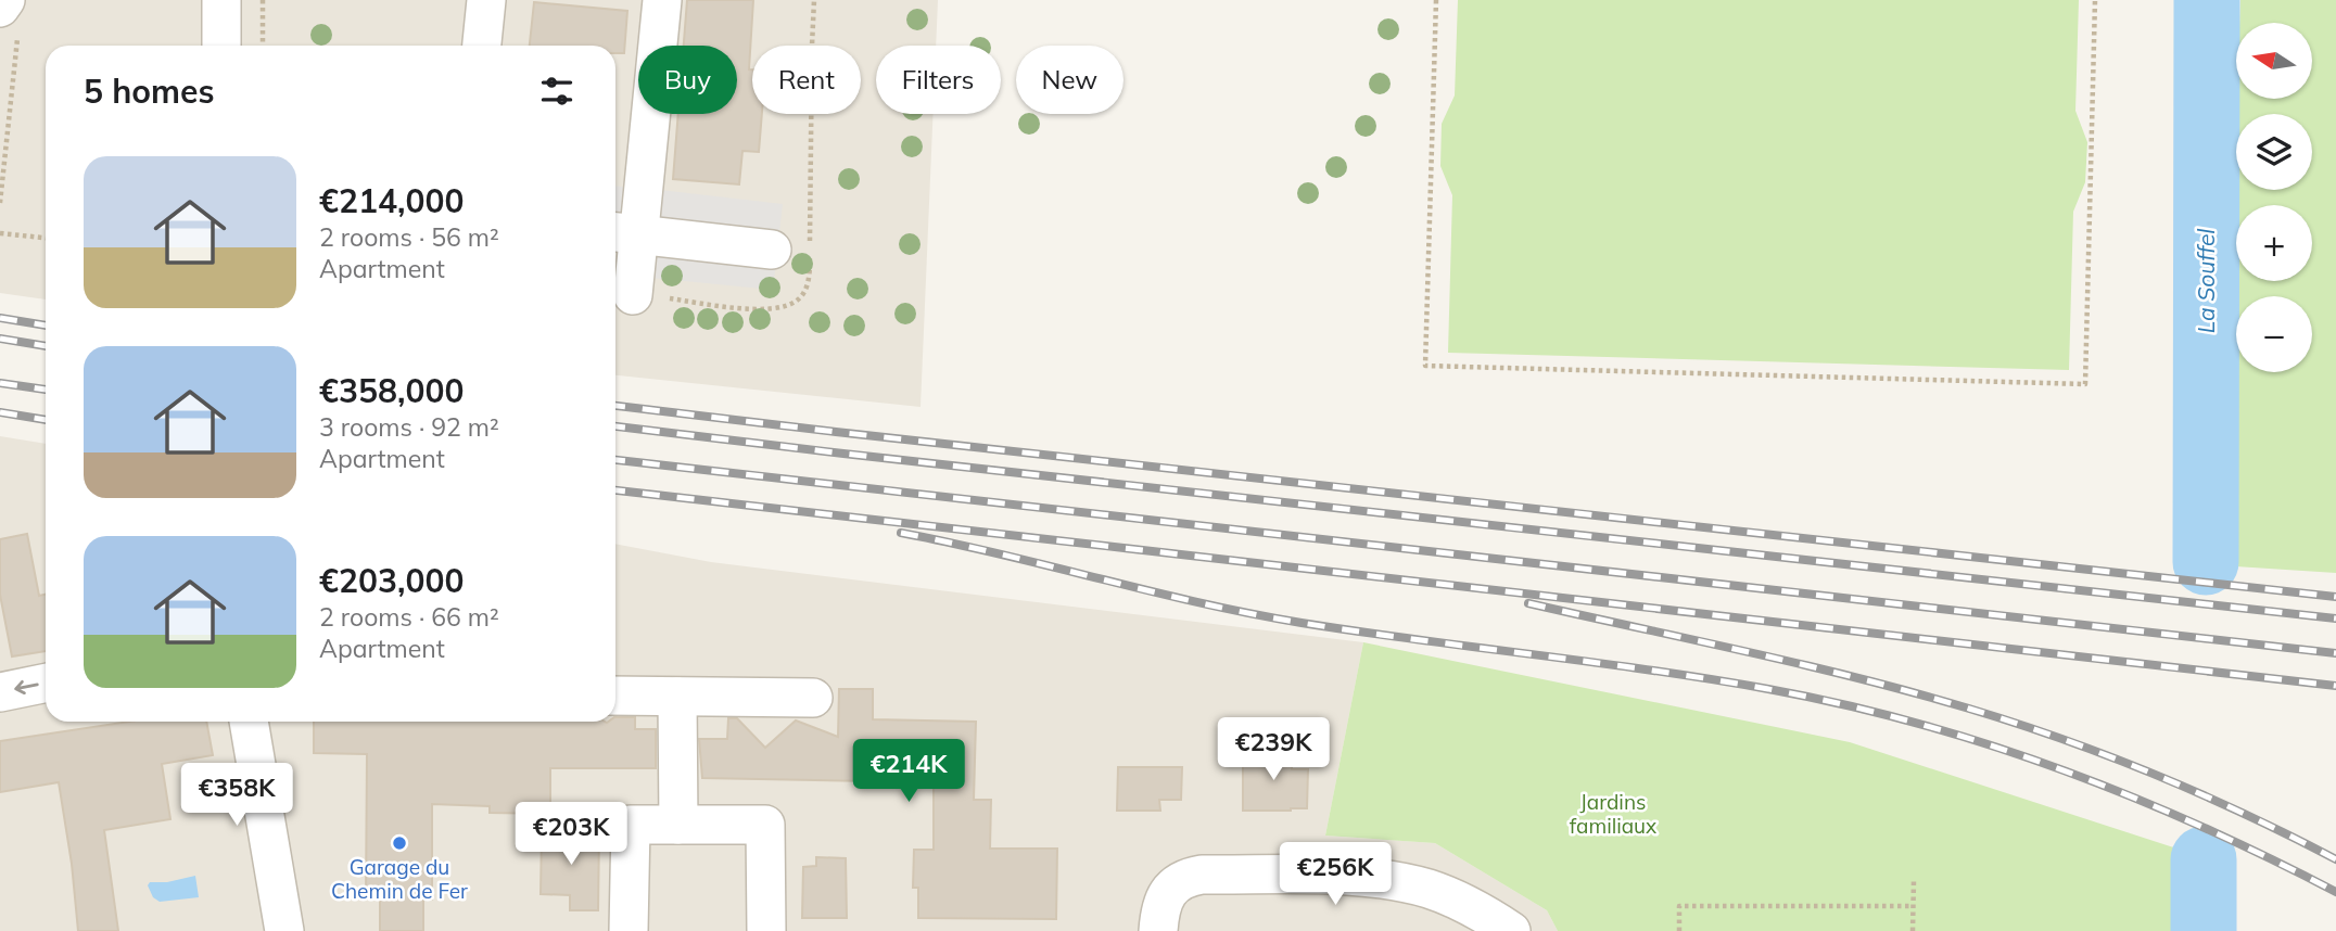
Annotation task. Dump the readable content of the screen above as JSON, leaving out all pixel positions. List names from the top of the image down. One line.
{"water":["La Souffel"],"parks":["Jardins familiaux"],"places":["Garage du Chemin de Fer"],"north":"left","page":{"map_buttons":["+","−"],"chip":["Buy","Rent","Filters","New"],"heading":"5 homes","list":[{"name":"€214,000","note":"2 rooms · 56 m² · Apartment"},{"name":"€358,000","note":"3 rooms · 92 m² · Apartment"},{"name":"€203,000","note":"2 rooms · 66 m² · Apartment"}],"price":["€239K","€214K","€358K","€203K","€256K"]}}
